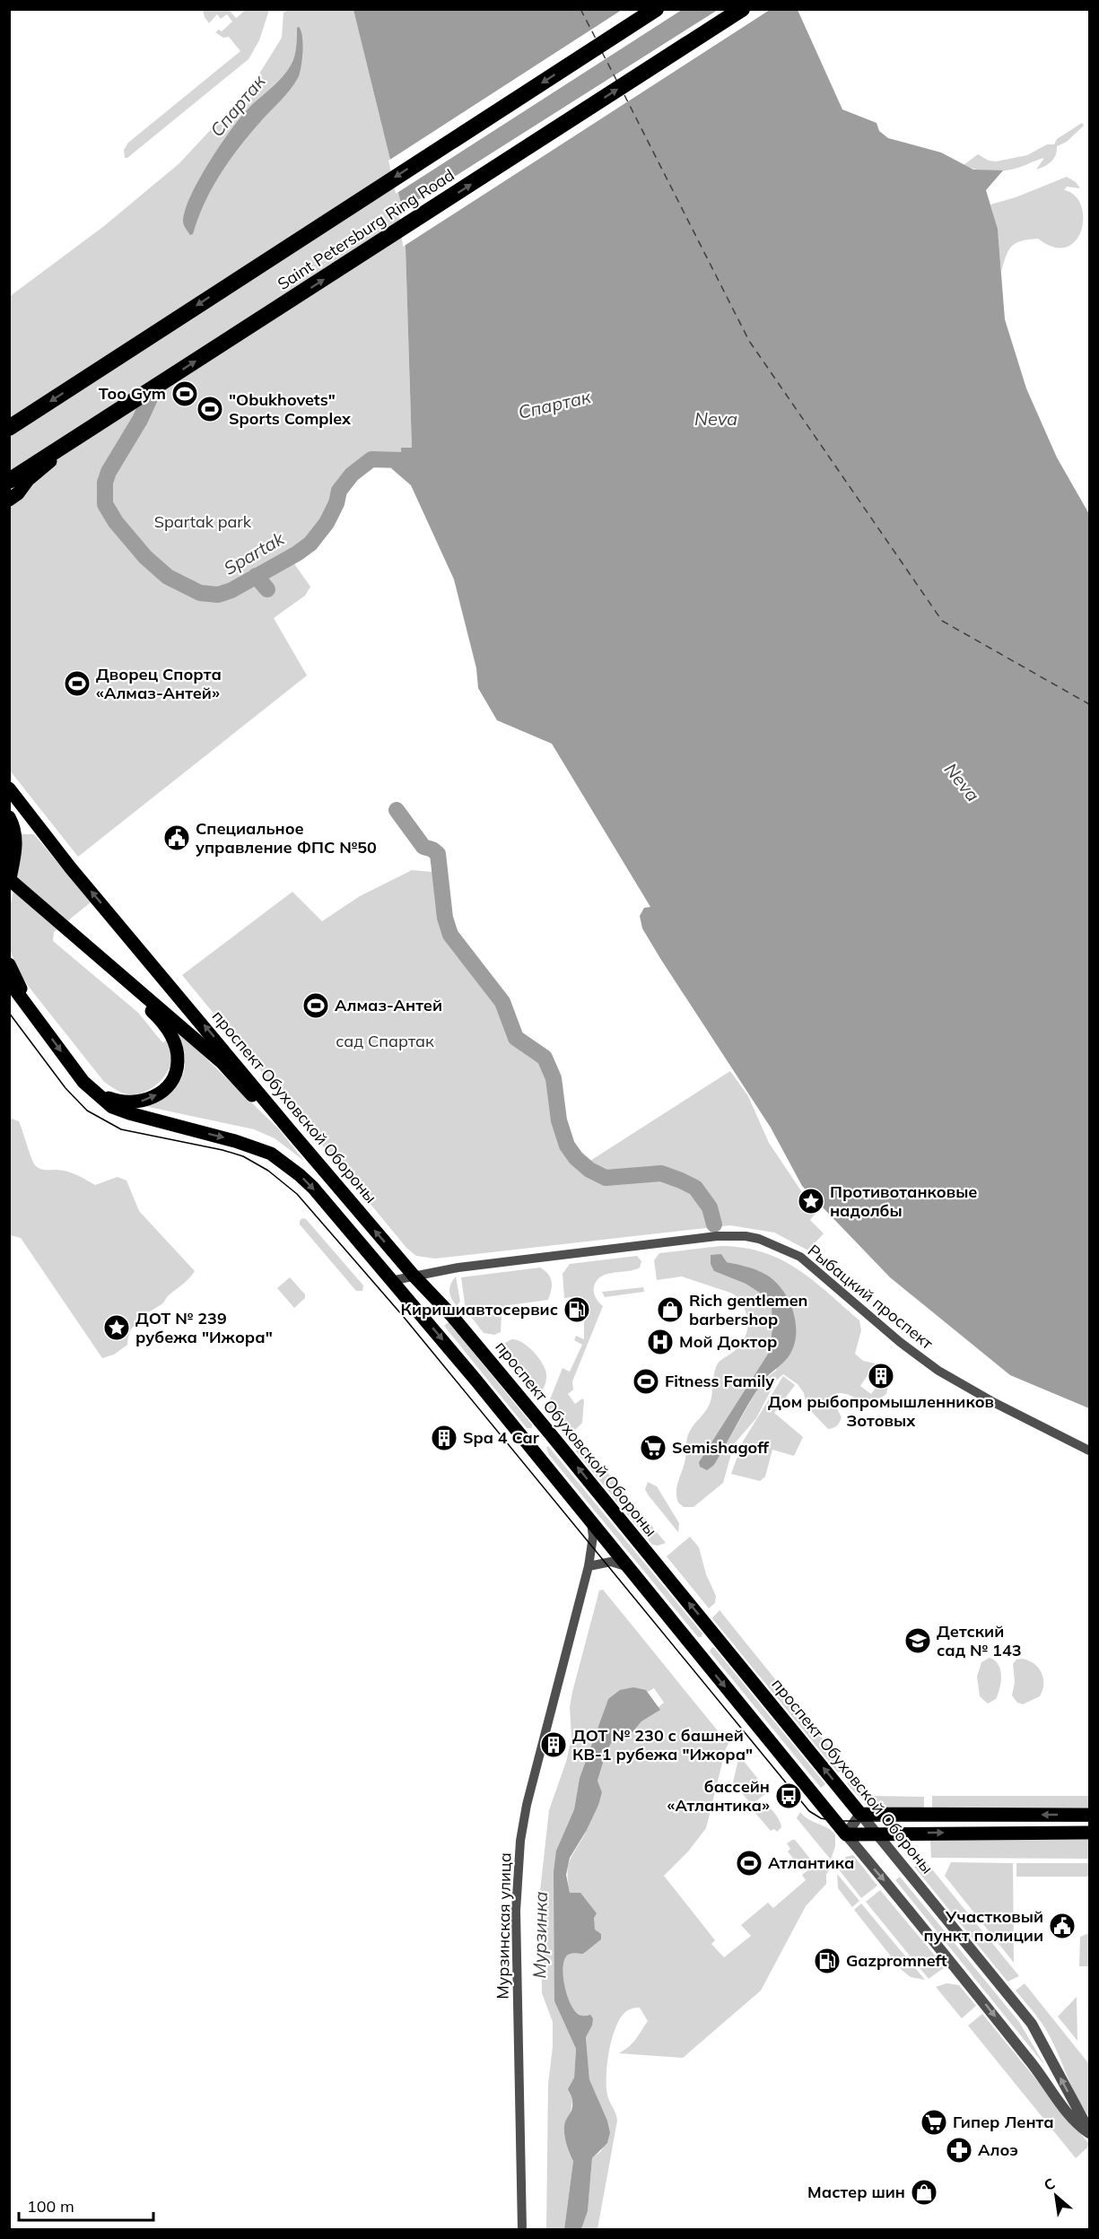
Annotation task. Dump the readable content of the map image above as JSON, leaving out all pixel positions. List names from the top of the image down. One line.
{"streets":{"highway":["Saint Petersburg Ring Road"],"main road":["проспект Обуховской Обороны"],"street":["Рыбацкий проспект","Мурзинская улица"]},"crossings":[["проспект Обуховской Обороны","Рыбацкий проспект"],["проспект Обуховской Обороны","Мурзинская улица"]],"water":["Спартак","Neva","Spartak","Мурзинка"],"parks":["Spartak park","сад Спартак"],"places":{"sports":["Too Gym","\"Obukhovets\" Sports Complex","Дворец Спорта «Алмаз-Антей»","Алмаз-Антей","Fitness Family","Атлантика"],"public building":["Специальное управление ФПС №50","Участковый пункт полиции"],"place":["Противотанковые надолбы","ДОТ № 239 рубежа \"Ижора\""],"fuel station":["Киришиавтосервис","Gazpromneft"],"shop":["Rich gentlemen barbershop","Мастер шин"],"hospital":["Мой Доктор"],"building":["Дом рыбопромышленников Зотовых","Spa 4 Car","ДОТ № 230 с башней КВ-1 рубежа \"Ижора\""],"supermarket":["Semishagoff","Гипер Лента"],"school or university":["Детский сад № 143"],"bus stop":["бассейн «Атлантика»"],"pharmacy":["Алоэ"]},"scale_bar":"100 m","north":"top left"}
